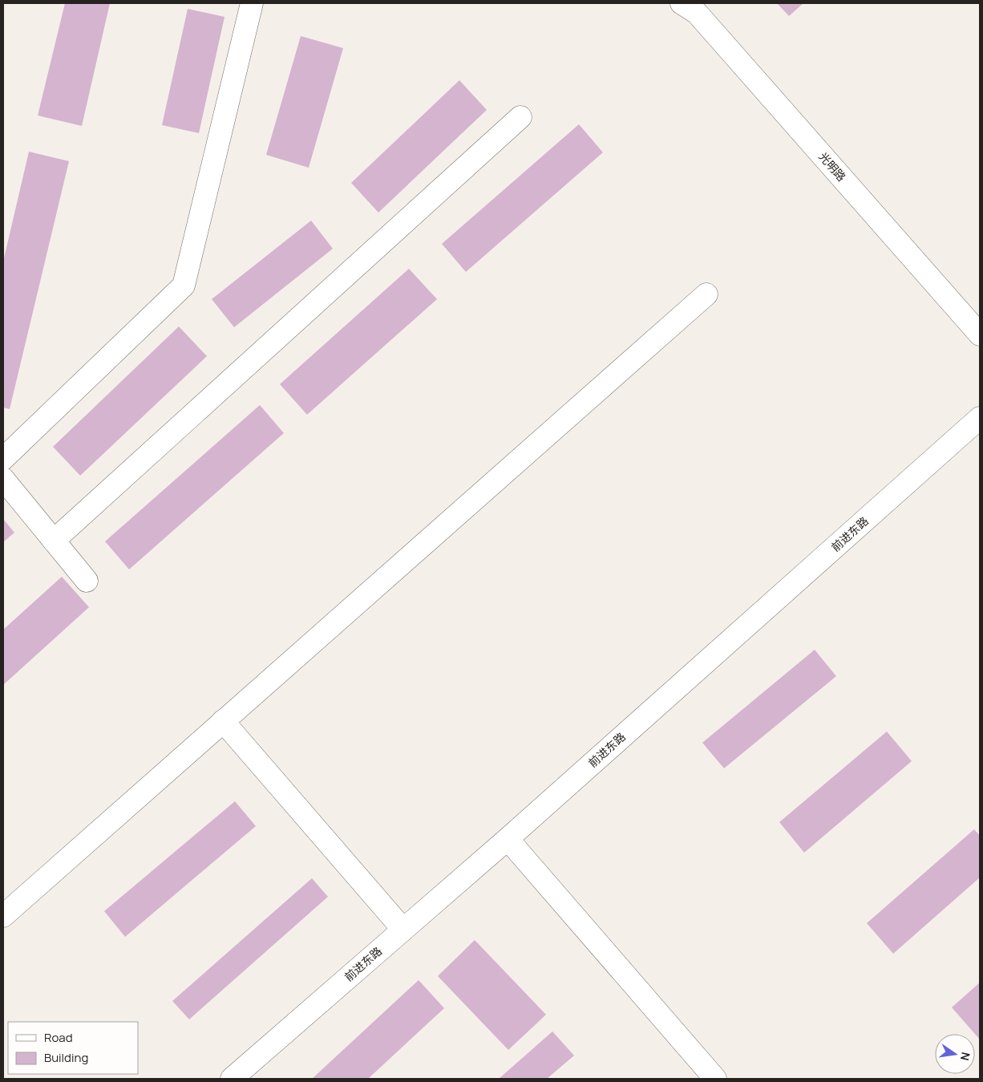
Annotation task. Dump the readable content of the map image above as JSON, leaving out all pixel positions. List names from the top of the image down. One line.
{"streets":{"street":["光明路","前进东路"]},"legend":["Road","Building"],"north":"right"}
